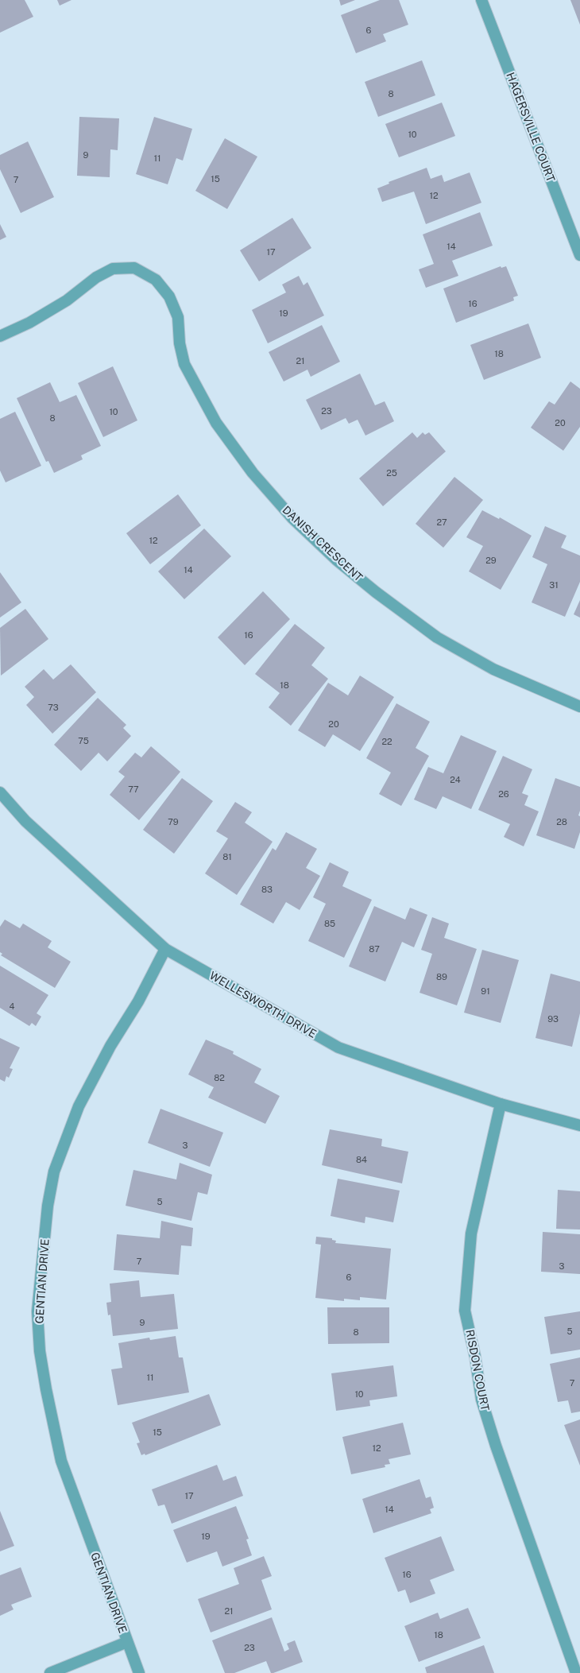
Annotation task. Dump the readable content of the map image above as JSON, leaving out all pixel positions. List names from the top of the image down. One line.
{"streets":{"street":["HAGERSVILLE COURT","DANISH CRESCENT","WELLESWORTH DRIVE","GENTIAN DRIVE","RISDON COURT"]},"crossings":[["WELLESWORTH DRIVE","GENTIAN DRIVE"],["WELLESWORTH DRIVE","RISDON COURT"]],"house_numbers":["6","8","10","9","11","15","7","12","14","17","16","19","18","21","23","10","8","20","25","27","12","29","14","31","16","18","73","20","75","22","24","77","26","79","28","81","83","85","87","89","91","4","93","82","3","84","5","7","3","6","9","5","8","11","7","10","15","12","17","14","19","16","21","18","23"]}
